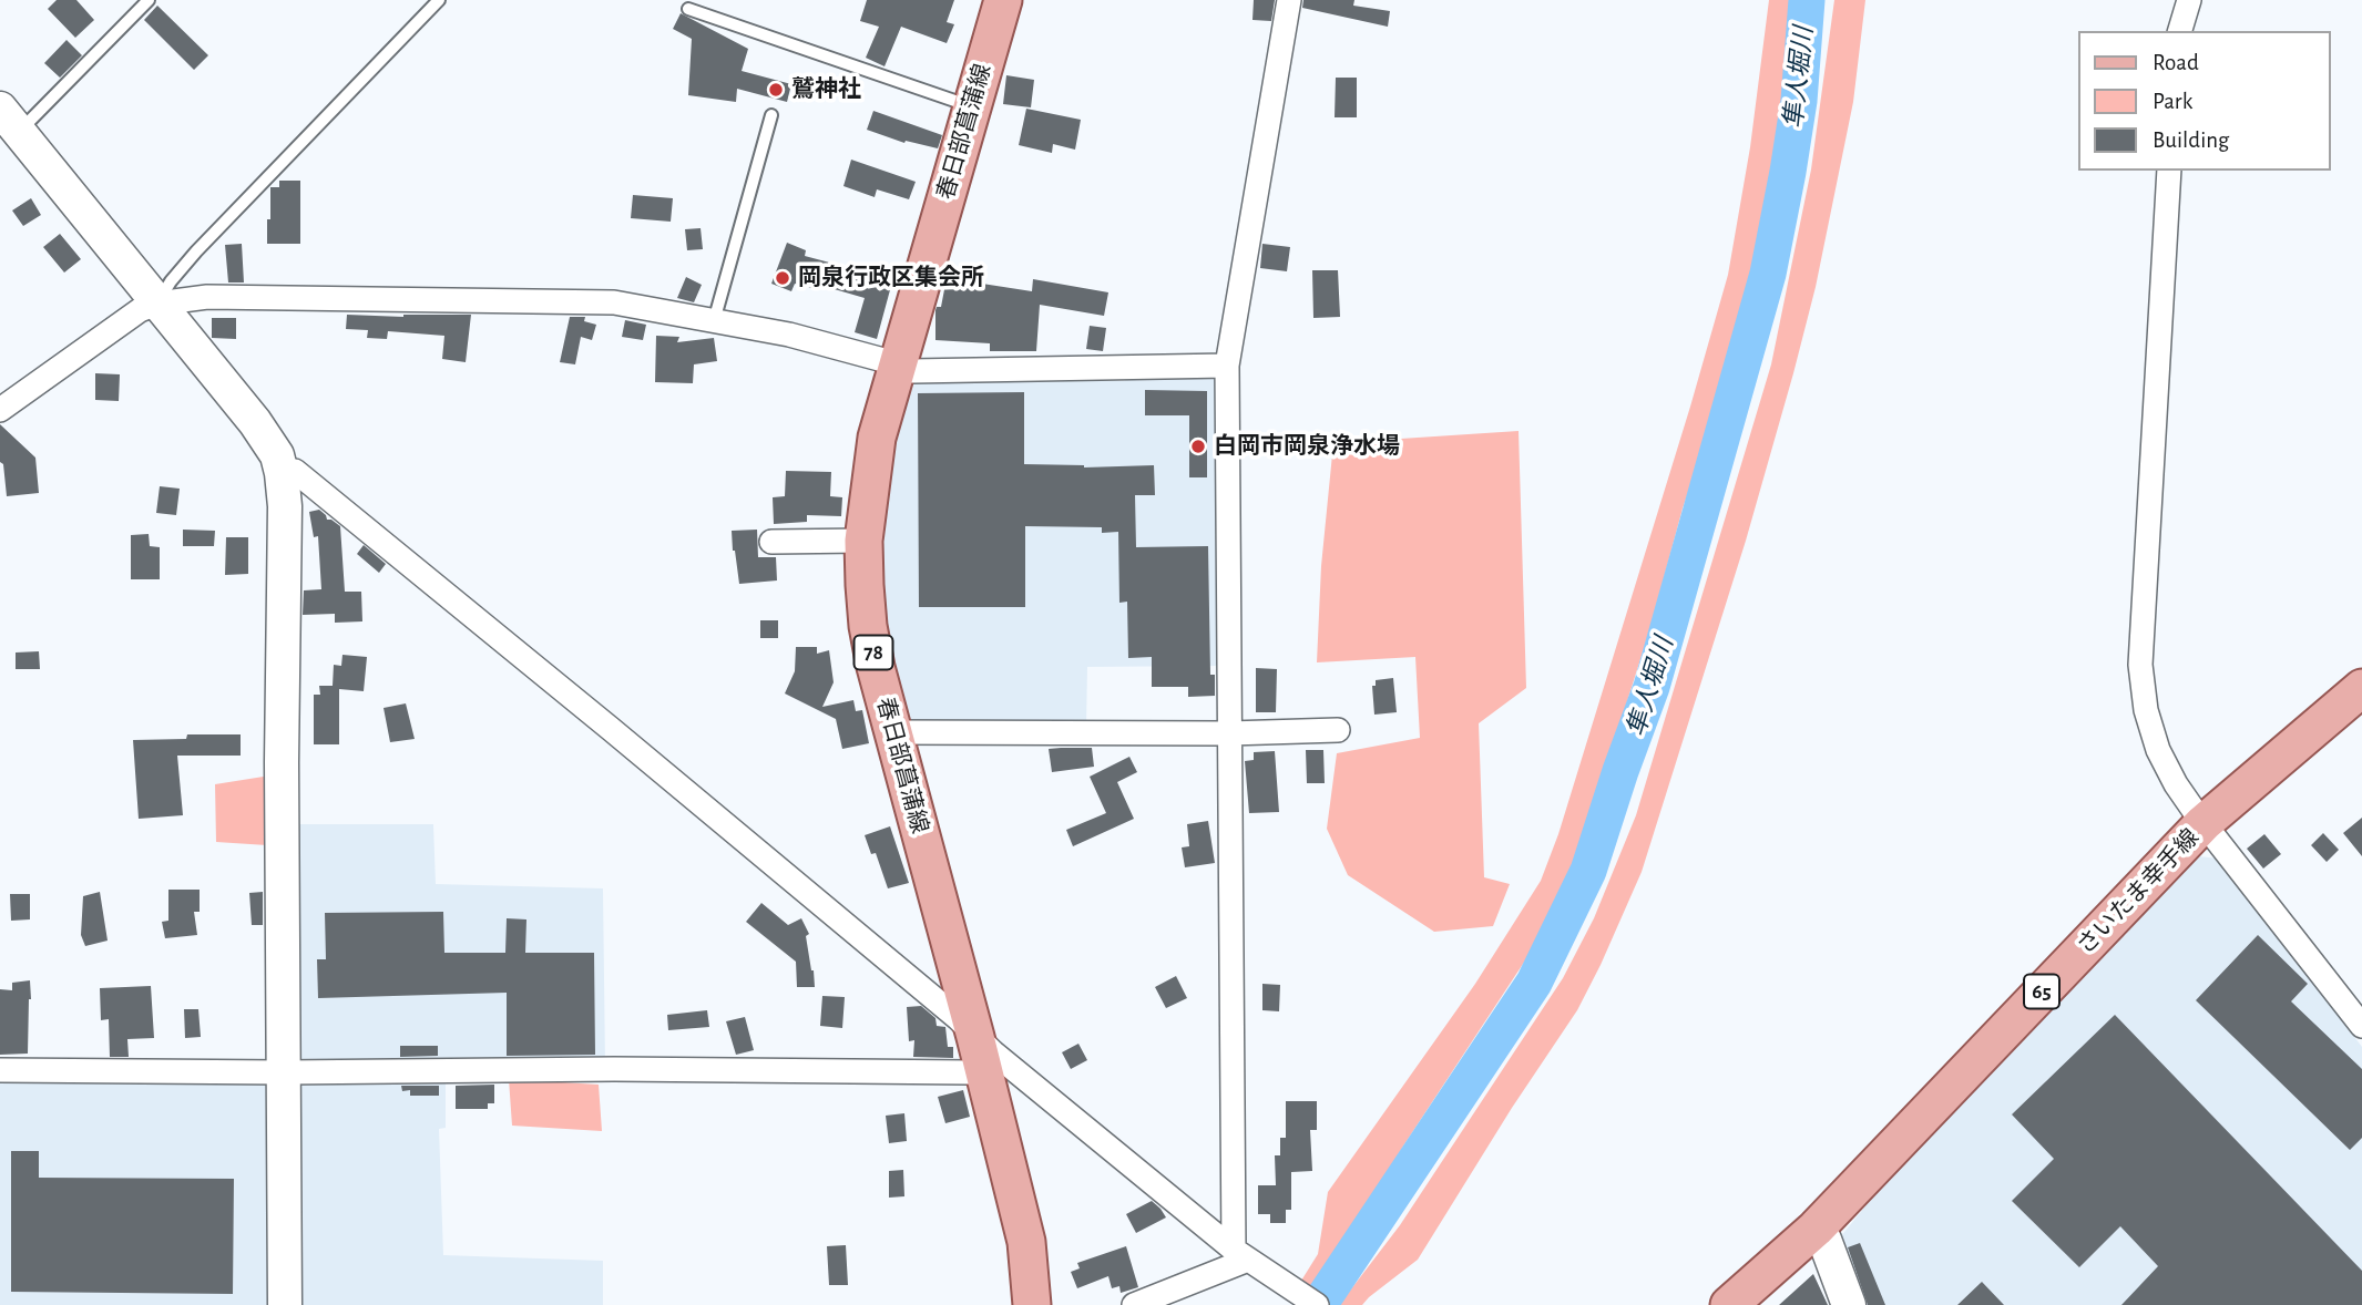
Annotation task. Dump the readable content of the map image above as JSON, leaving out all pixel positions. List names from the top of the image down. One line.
{"streets":{"main road":["春日部菖蒲線","78","さいたま幸手線","65"]},"water":["隼人堀川"],"places":["鷲神社","岡泉行政区集会所","白岡市岡泉浄水場"],"legend":["Road","Park","Building"]}
